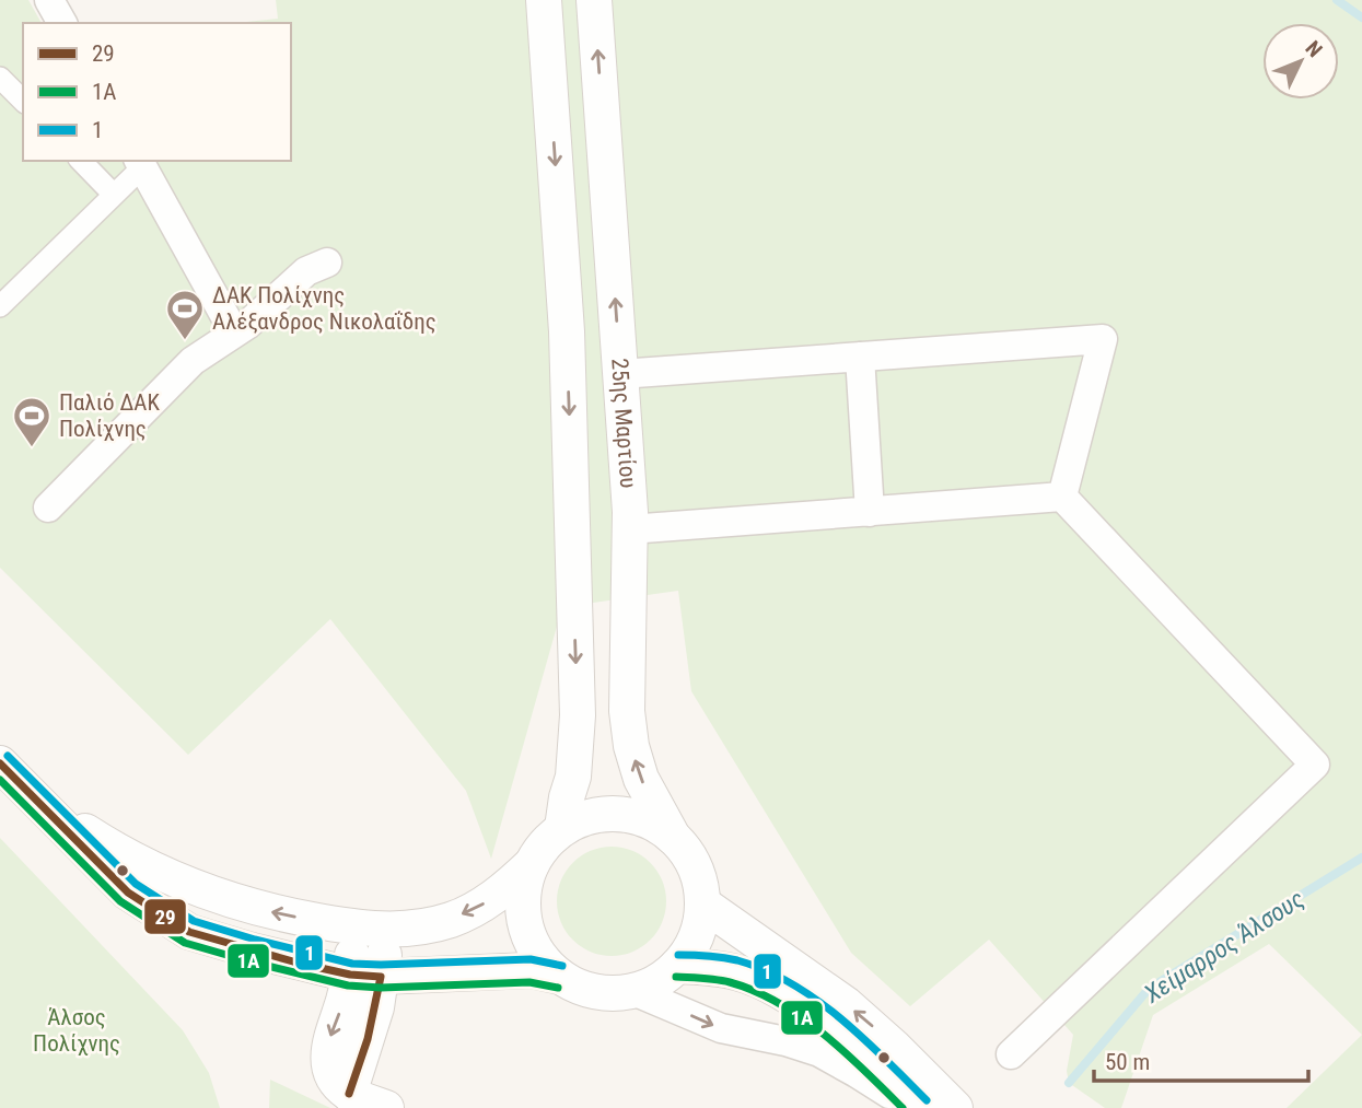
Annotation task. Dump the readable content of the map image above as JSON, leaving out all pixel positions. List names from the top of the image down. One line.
{"streets":{"street":["25ης Μαρτίου"]},"water":["Χείμαρρος Άλσους"],"parks":["Άλσος Πολίχνης"],"places":{"sports":["ΔΑΚ Πολίχνης Αλέξανδρος Νικολαΐδης","Παλιό ΔΑΚ Πολίχνης"]},"lines":["transit line 1","transit line 29","transit line 1Α"],"legend":["29","1Α","1"],"scale_bar":"50 m","north":"top right"}
